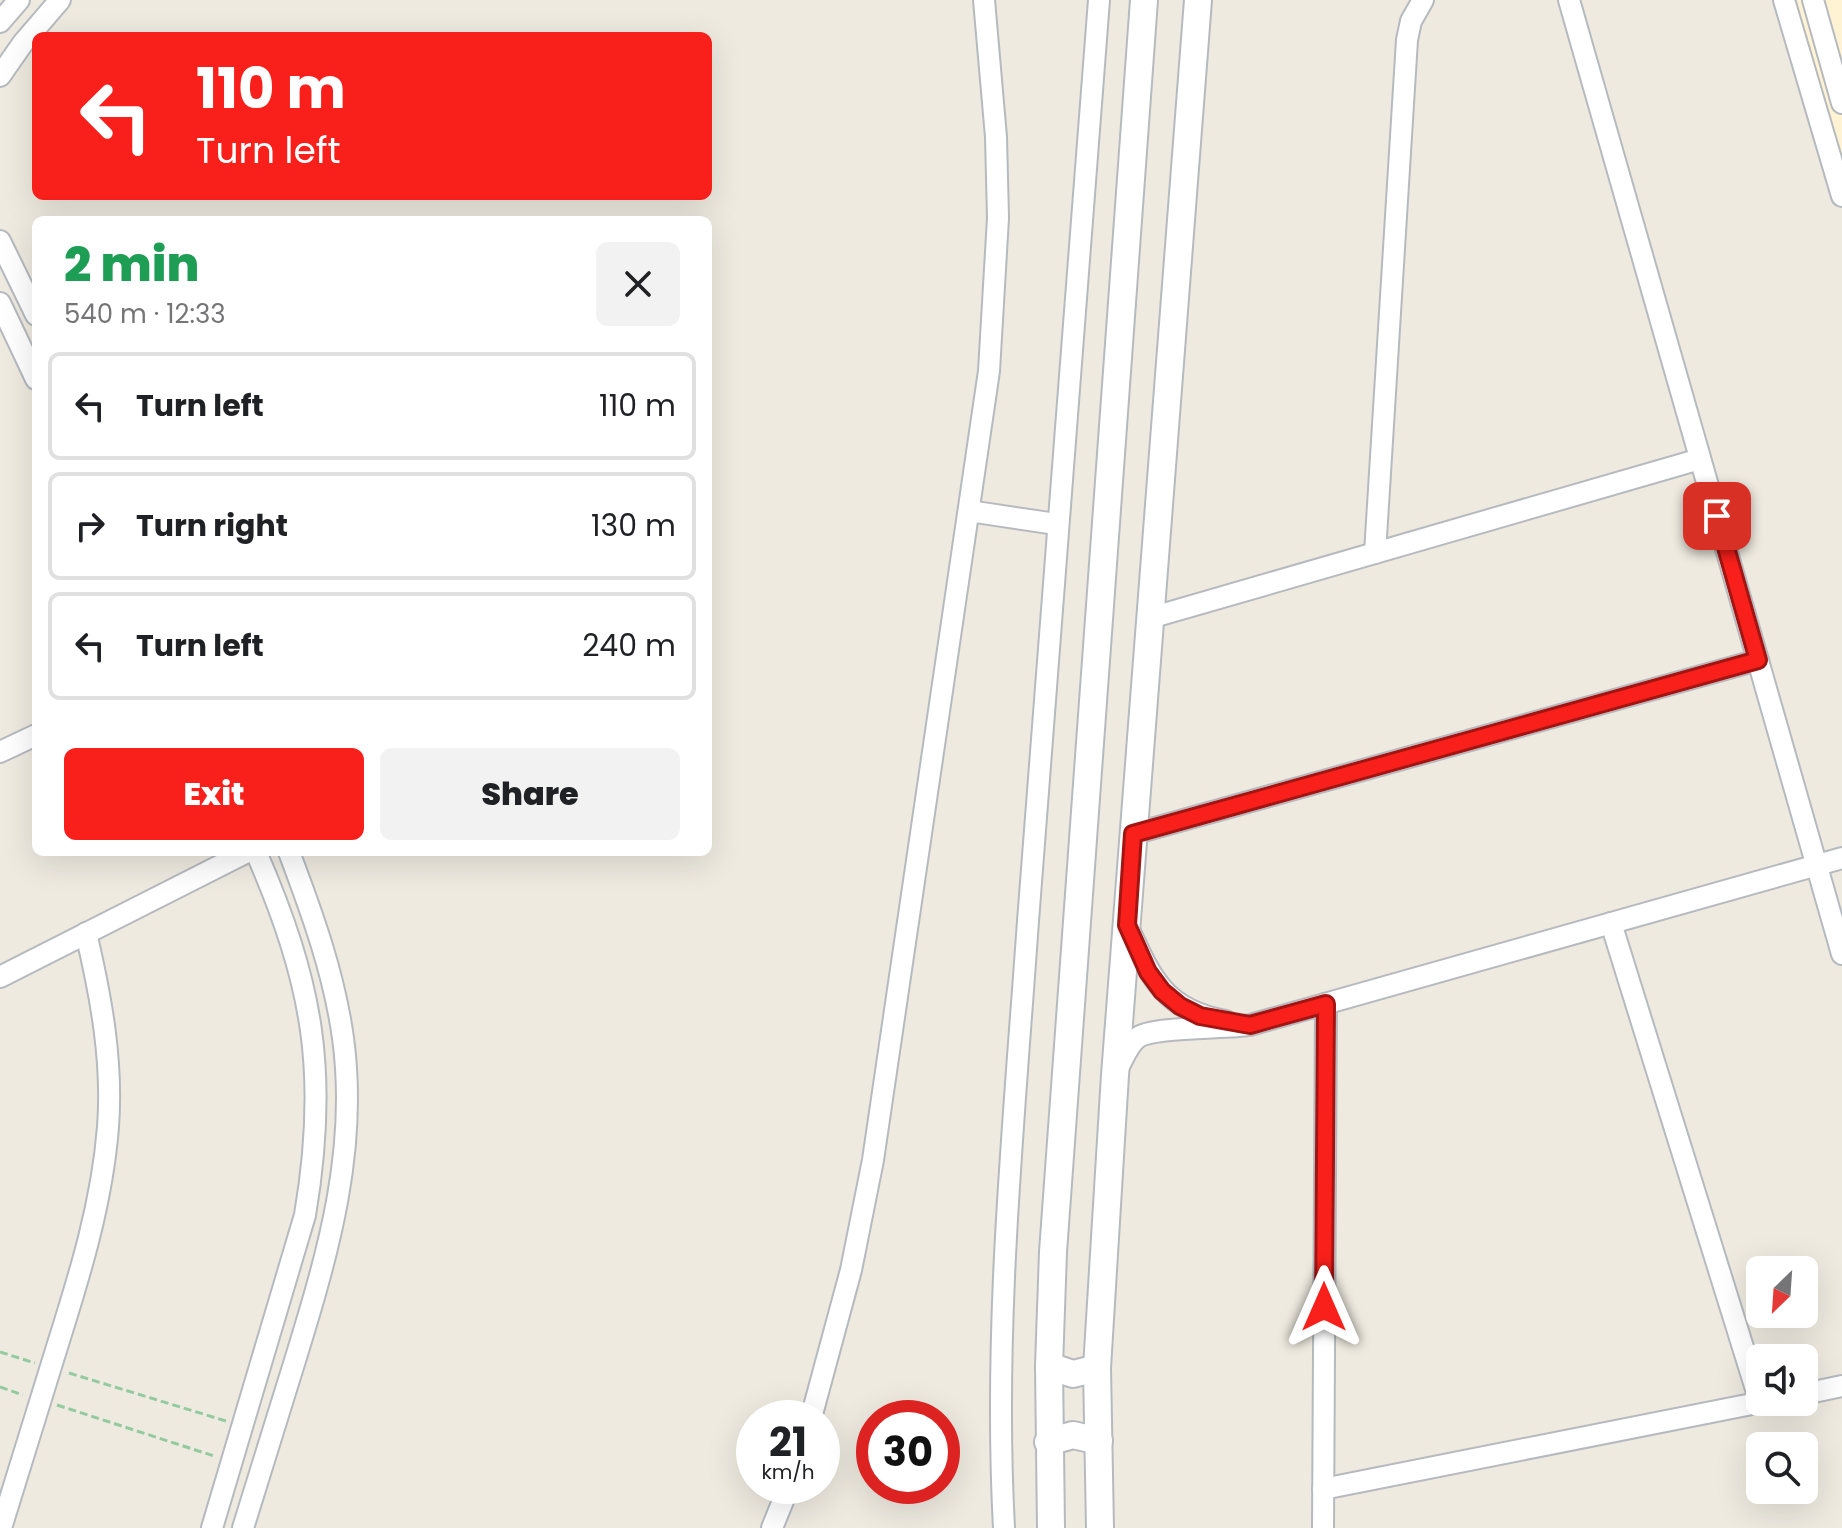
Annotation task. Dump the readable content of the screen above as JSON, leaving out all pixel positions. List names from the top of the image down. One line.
{"north":"bottom left","page":{"turn":["110 m","Turn left"],"heading":["2 min","540 m · 12:33"],"list":[{"name":"Turn left","value":"110 m"},{"name":"Turn right","value":"130 m"},{"name":"Turn left","value":"240 m"}],"buttons":["Exit","Share"],"speed":"21 km/h","limit":"30"}}
